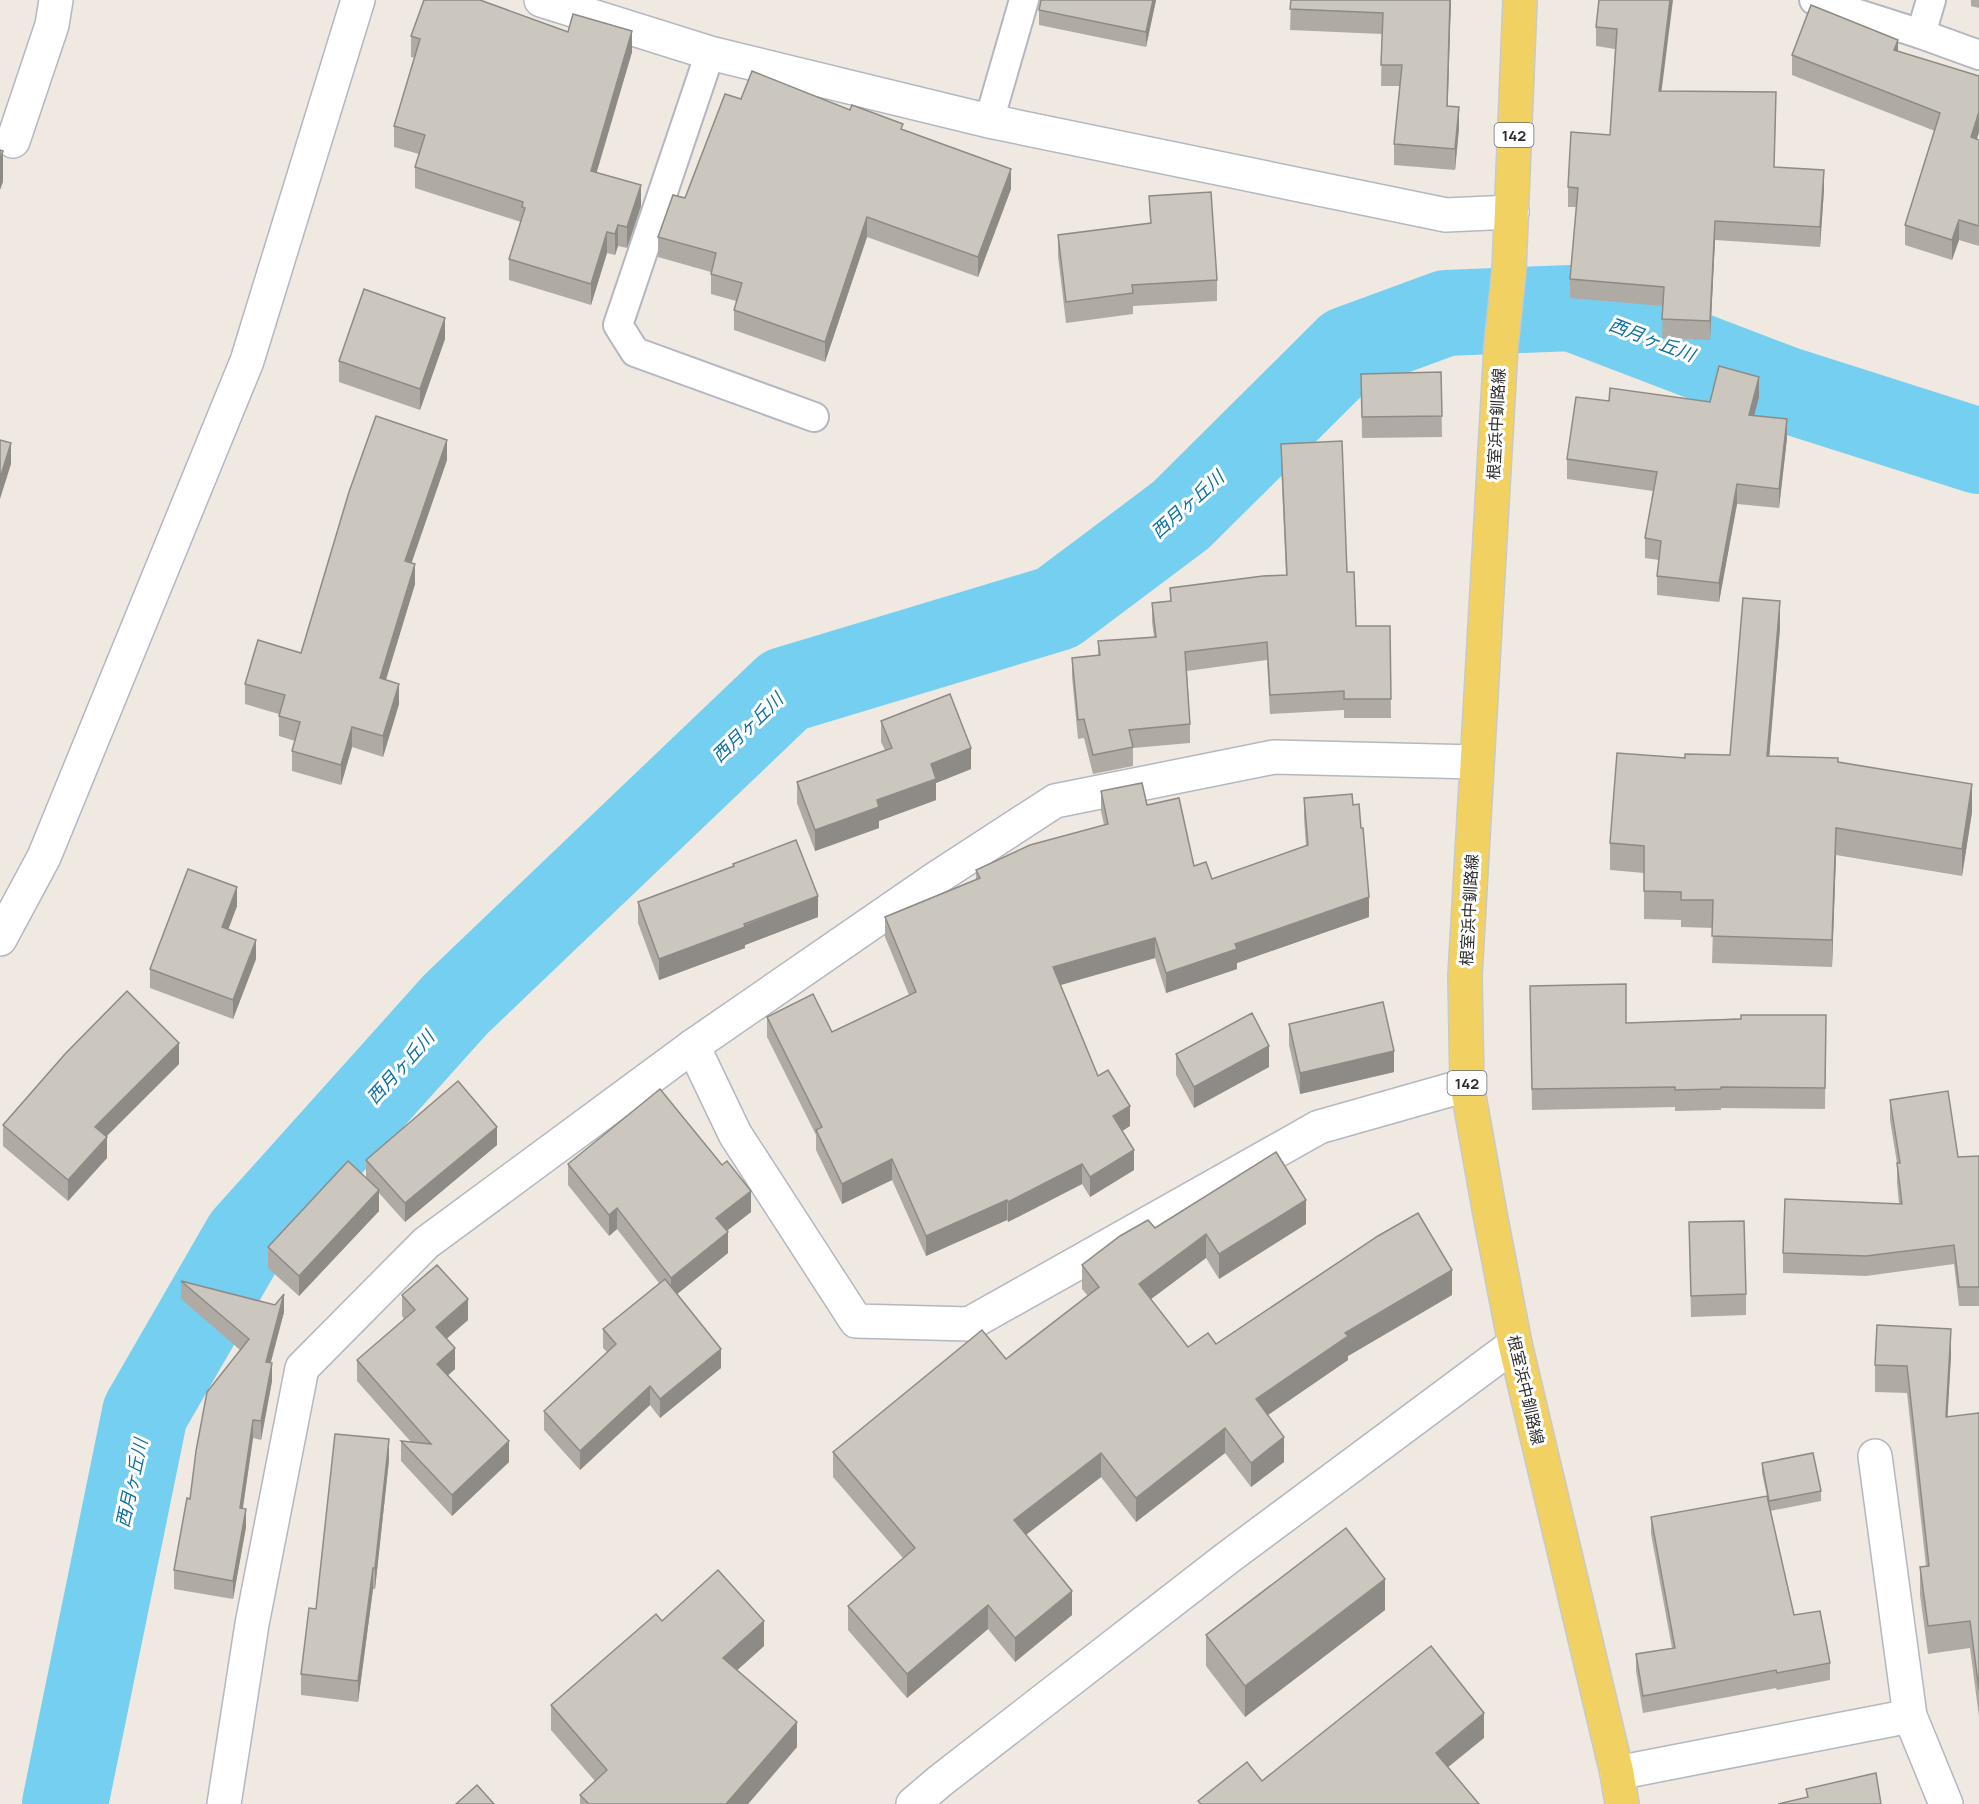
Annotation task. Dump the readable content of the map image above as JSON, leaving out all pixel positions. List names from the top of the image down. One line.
{"streets":{"main road":["142","根室浜中釧路線"]},"water":["西月ヶ丘川"]}
